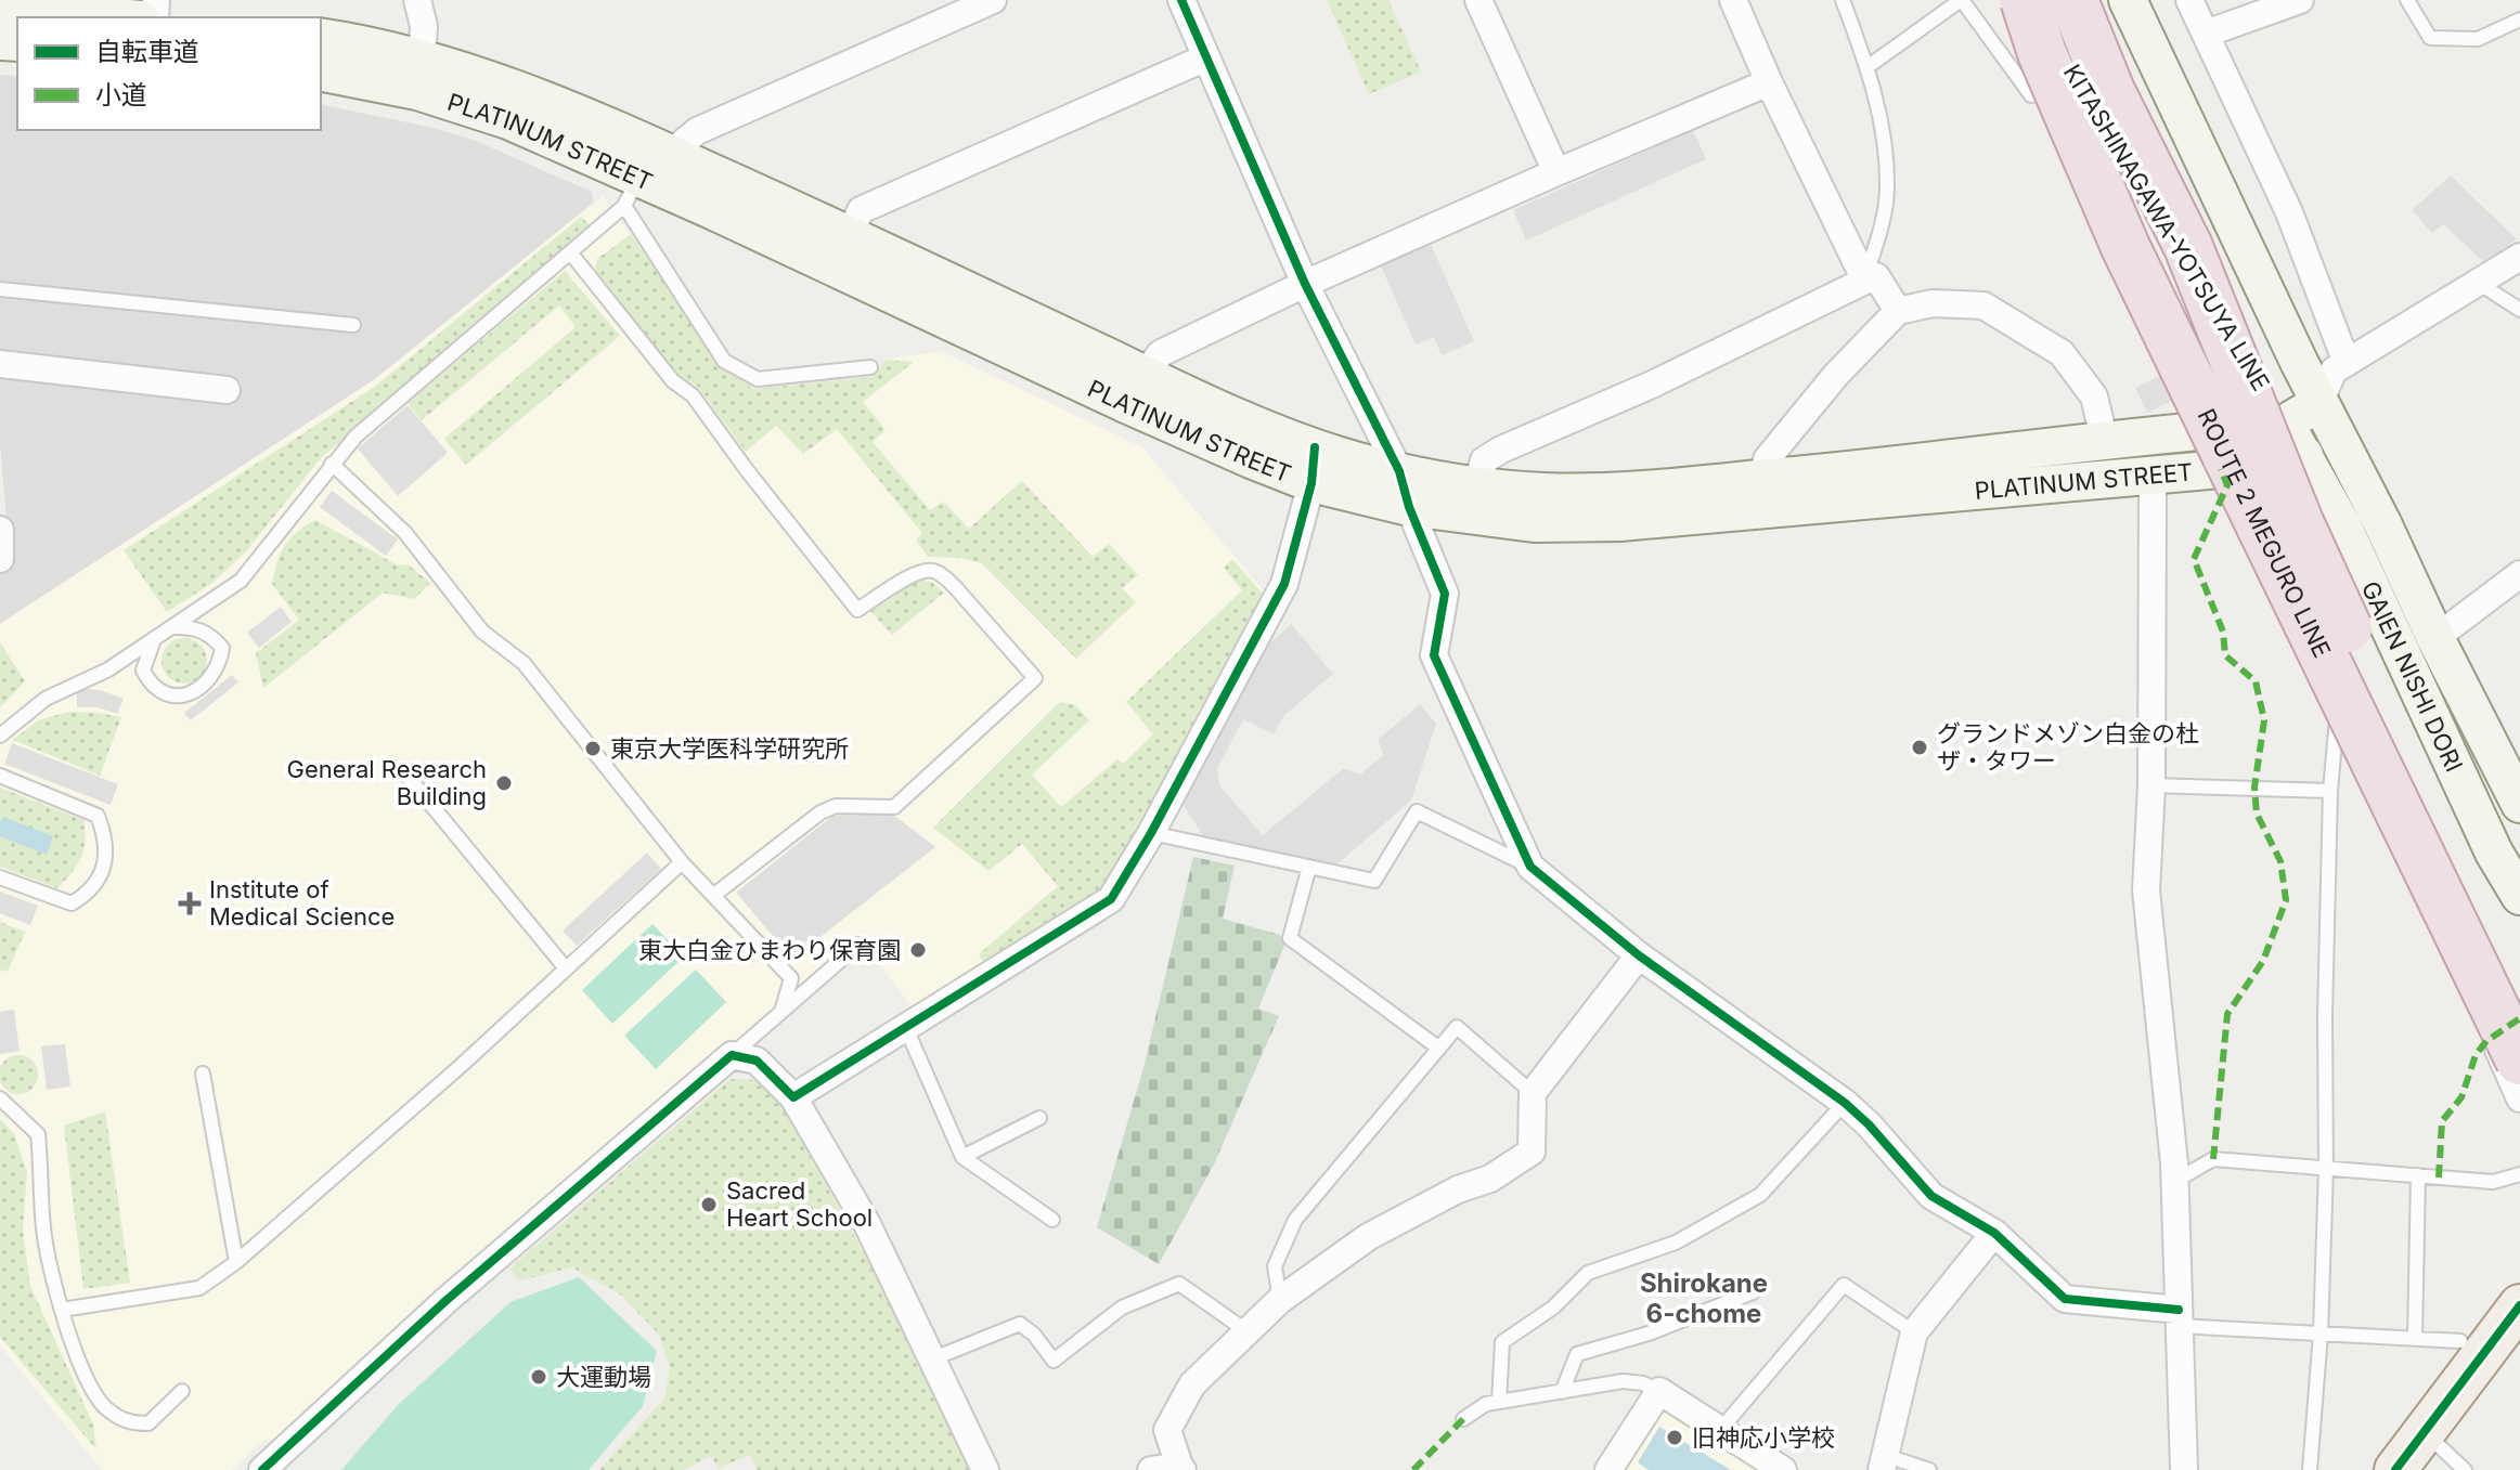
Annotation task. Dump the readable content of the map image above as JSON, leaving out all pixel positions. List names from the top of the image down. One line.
{"streets":{"highway":["ROUTE 2 MEGURO LINE"],"main road":["PLATINUM STREET","KITASHINAGAWA-YOTSUYA LINE","GAIEN NISHI DORI"]},"crossings":[["PLATINUM STREET","KITASHINAGAWA-YOTSUYA LINE"],["PLATINUM STREET","GAIEN NISHI DORI"],["KITASHINAGAWA-YOTSUYA LINE","ROUTE 2 MEGURO LINE"],["KITASHINAGAWA-YOTSUYA LINE","GAIEN NISHI DORI"]],"districts":["Shirokane 6-chome"],"places":{"other":["グランドメゾン白金の杜 ザ・タワー","東京大学医科学研究所","General Research Building","東大白金ひまわり保育園","Sacred Heart School","大運動場","旧神応小学校"],"health":["Institute of Medical Science"]},"legend":["自転車道","小道"]}
